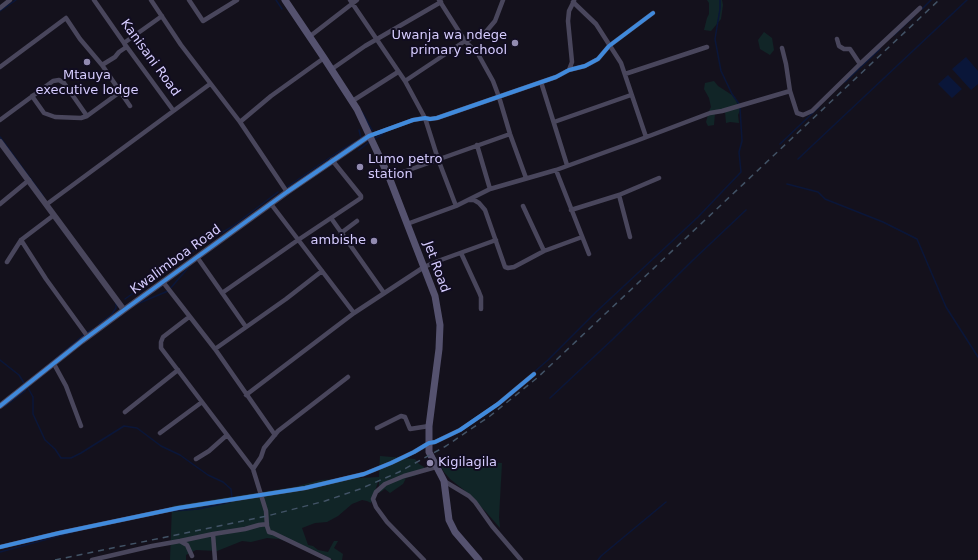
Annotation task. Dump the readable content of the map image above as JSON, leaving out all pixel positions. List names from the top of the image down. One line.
{"streets":{"main road":["Jet Road"],"street":["Kanisani Road","Kwalimboa Road"]},"crossings":[["Kwalimboa Road","Jet Road"]],"places":["Uwanja wa ndege primary school","Mtauya executive lodge","Lumo petro station","ambishe","Kigilagila"]}
